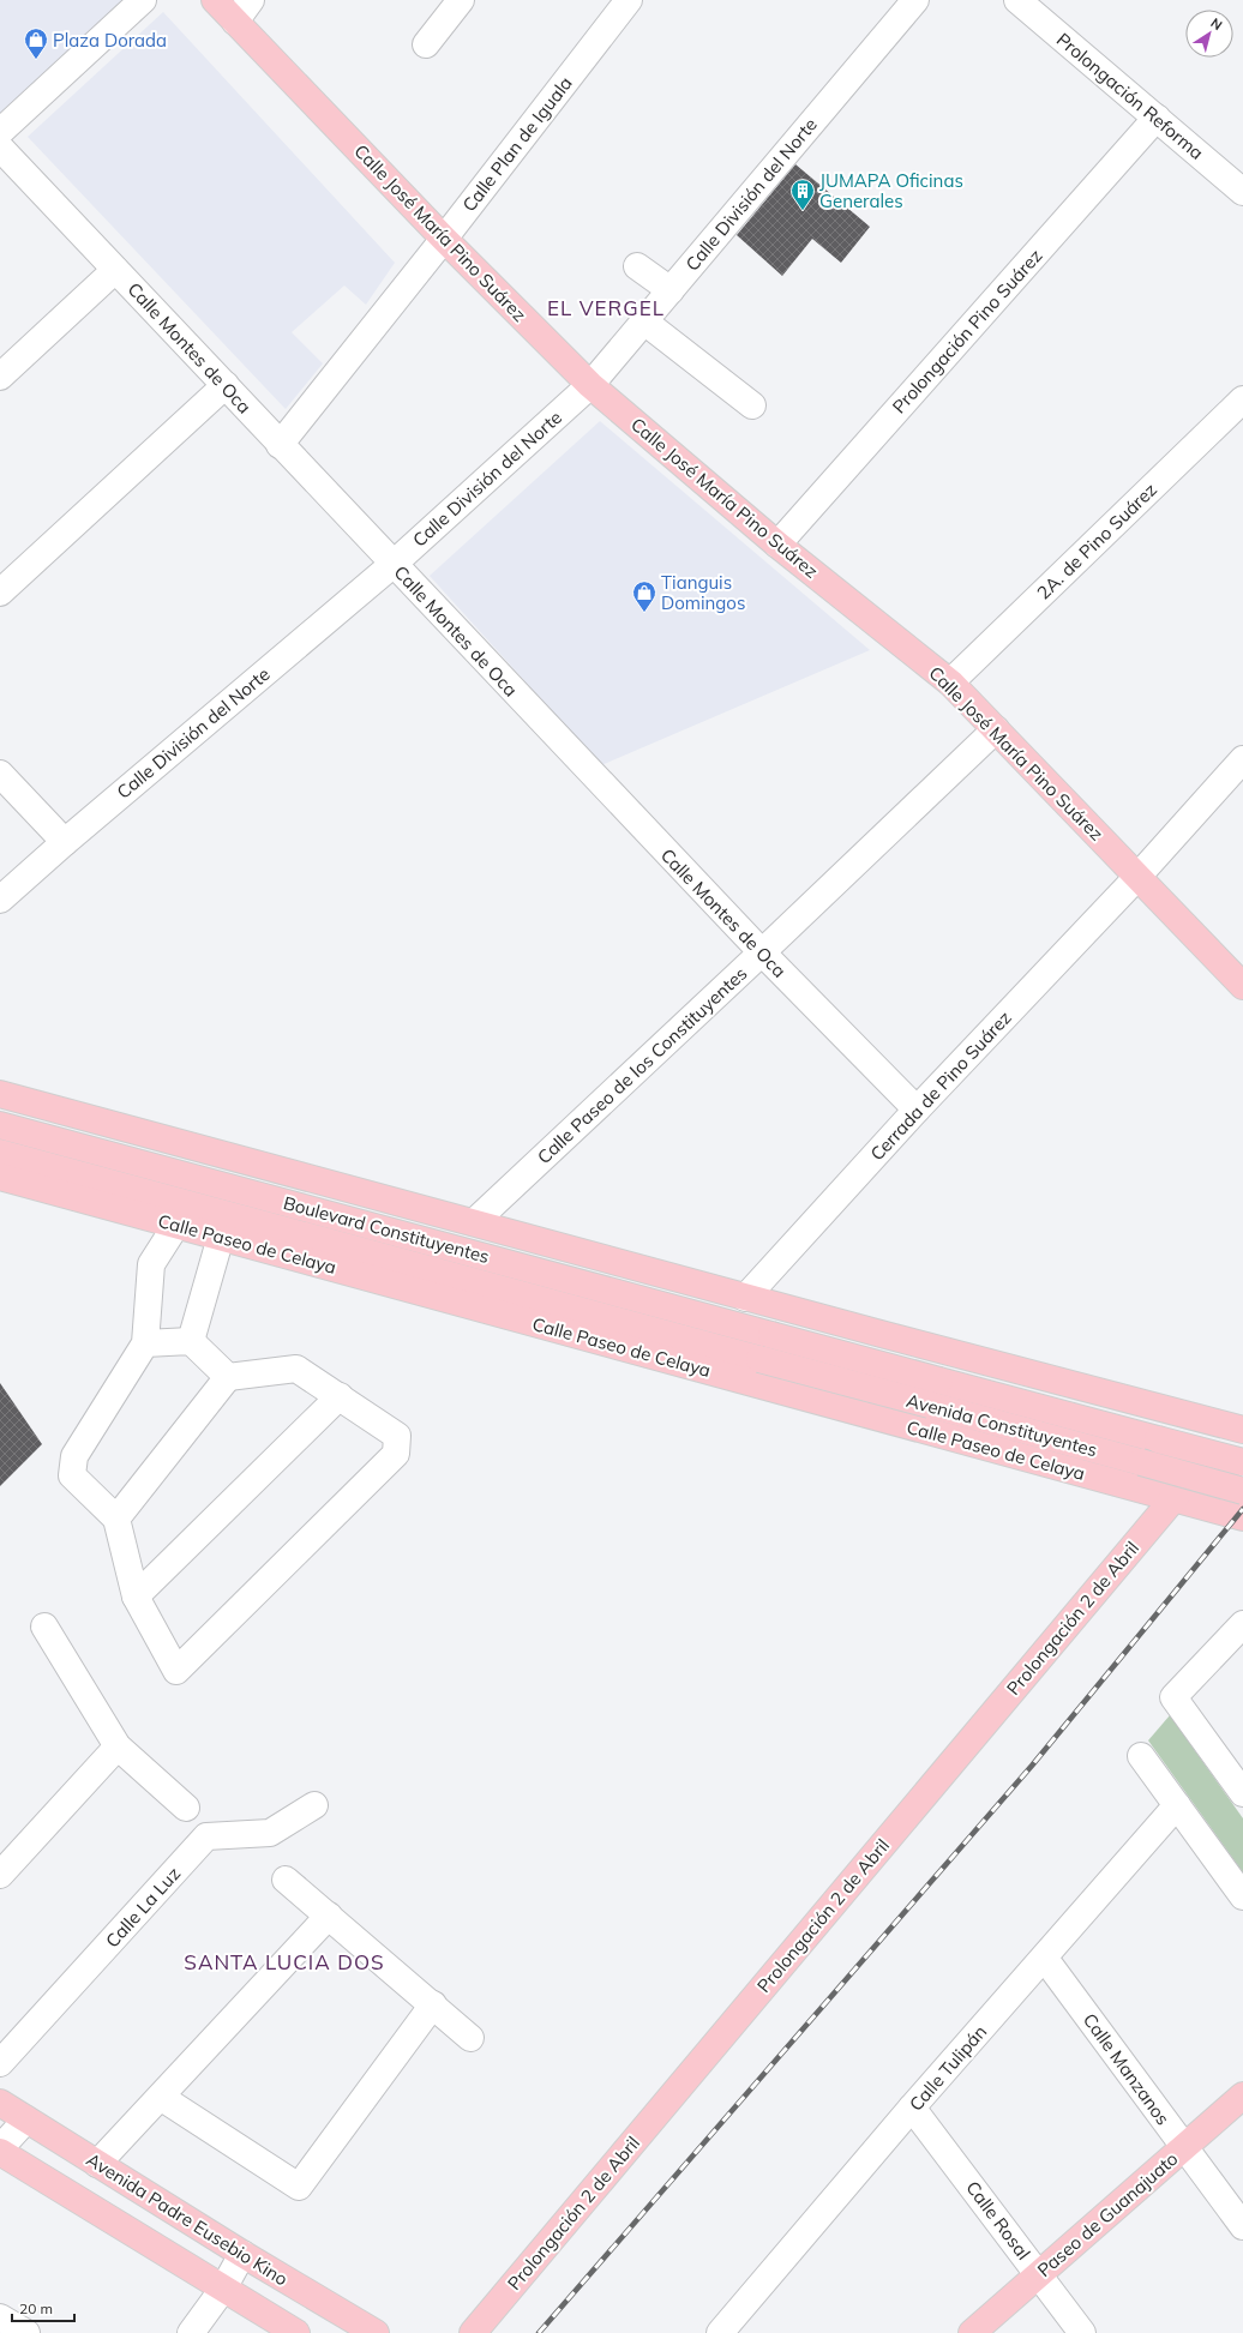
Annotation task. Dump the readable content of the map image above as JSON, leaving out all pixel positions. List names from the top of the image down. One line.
{"streets":{"main road":["Calle José María Pino Suárez","Boulevard Constituyentes","Calle Paseo de Celaya","Avenida Constituyentes","Prolongación 2 de Abril","Paseo de Guanajuato","Avenida Padre Eusebio Kino"],"street":["Prolongación Reforma","Calle Plan de Iguala","Calle División del Norte","Prolongación Pino Suárez","Calle Montes de Oca","2A. de Pino Suárez","Calle Paseo de los Constituyentes","Cerrada de Pino Suárez","Calle La Luz","Calle Tulipán","Calle Manzanos","Calle Rosal"]},"crossings":[["Prolongación Reforma","Prolongación Pino Suárez"],["Calle Plan de Iguala","Calle José María Pino Suárez"],["Calle Plan de Iguala","Calle Montes de Oca"],["Calle División del Norte","Calle José María Pino Suárez"],["Calle División del Norte","Calle Montes de Oca"],["Calle José María Pino Suárez","Prolongación Pino Suárez"],["Calle José María Pino Suárez","2A. de Pino Suárez"],["Calle José María Pino Suárez","Calle Paseo de los Constituyentes"],["Calle José María Pino Suárez","Cerrada de Pino Suárez"],["Calle Montes de Oca","Calle Paseo de los Constituyentes"],["Calle Montes de Oca","Cerrada de Pino Suárez"],["Boulevard Constituyentes","Avenida Constituyentes"],["Calle Paseo de Celaya","Prolongación 2 de Abril"],["Calle Tulipán","Calle Manzanos"],["Calle Tulipán","Calle Rosal"],["Calle Manzanos","Paseo de Guanajuato"],["Paseo de Guanajuato","Calle Rosal"]],"districts":["EL VERGEL","SANTA LUCIA DOS"],"places":{"shop":["Plaza Dorada","Tianguis Domingos"],"building":["JUMAPA Oficinas Generales"]},"scale_bar":"20 m","north":"top right"}
